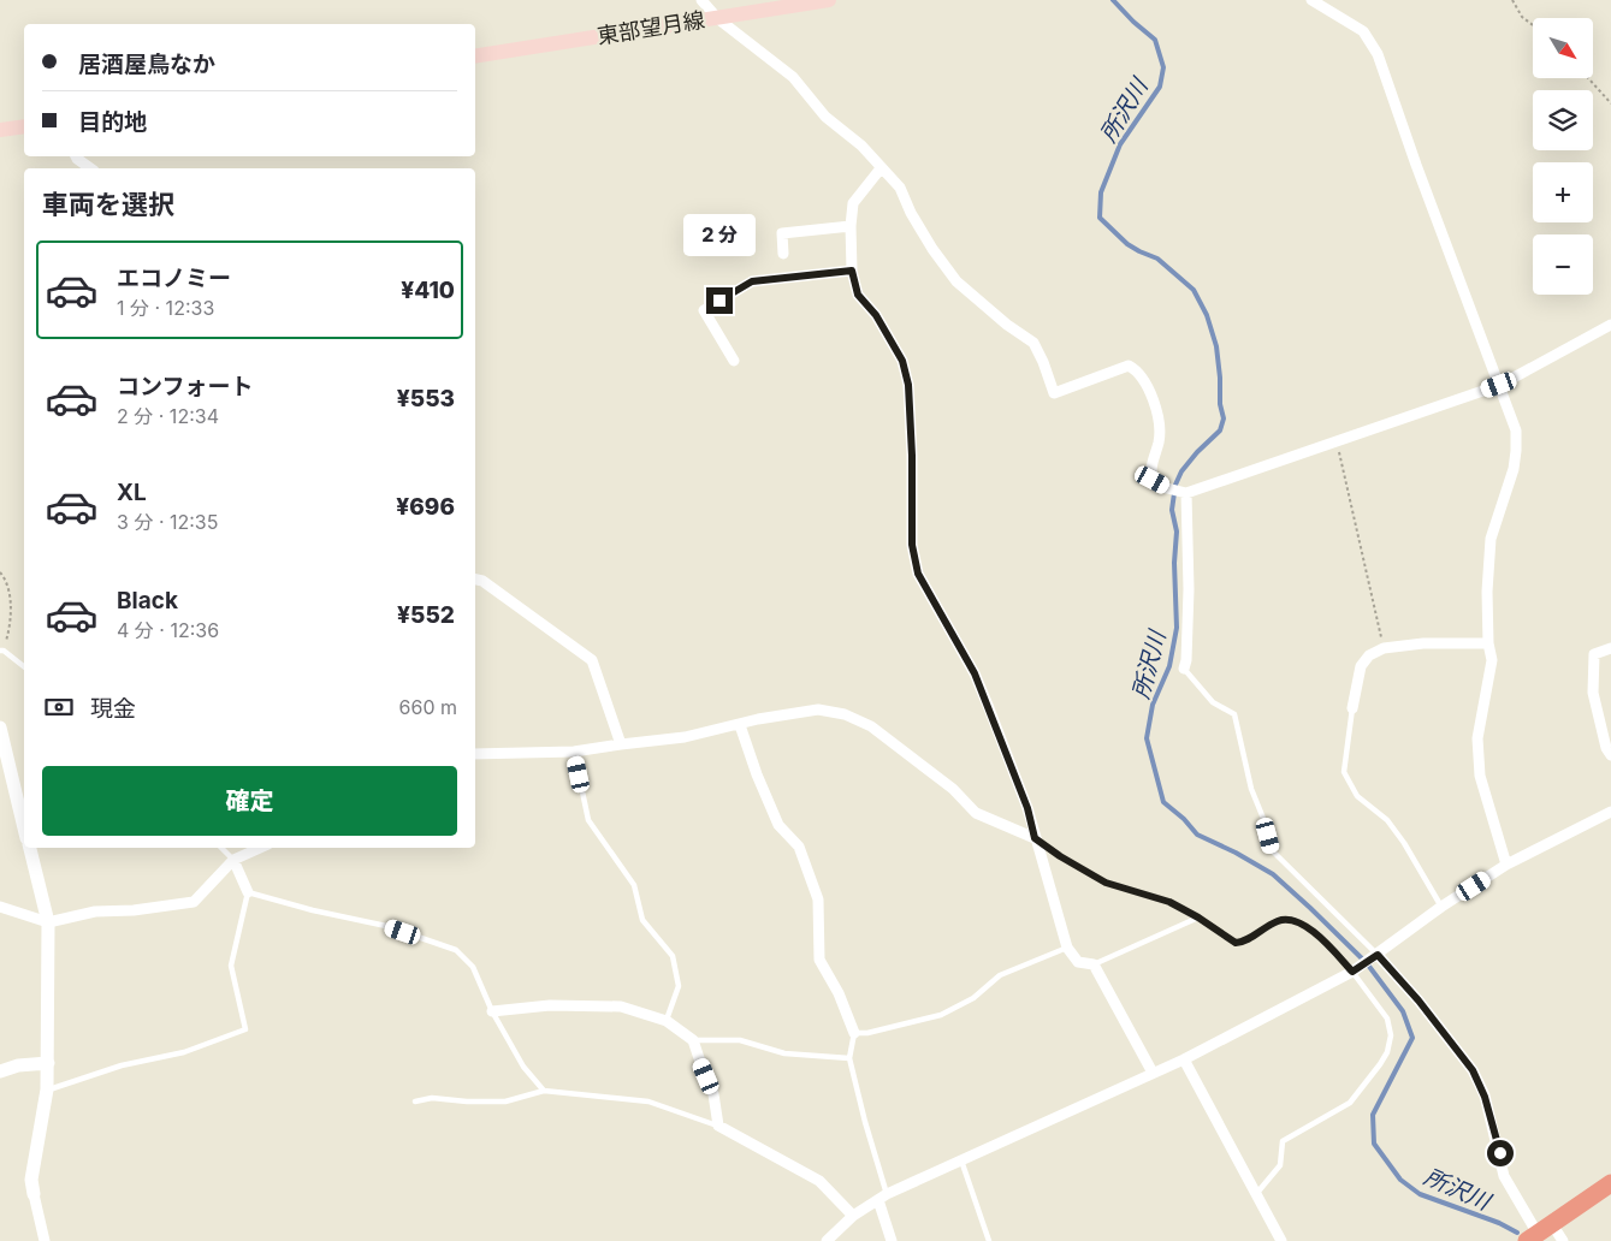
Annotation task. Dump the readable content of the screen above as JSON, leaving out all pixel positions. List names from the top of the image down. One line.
{"streets":{"main road":["東部望月線"]},"water":["所沢川"],"north":"bottom right","page":{"map_buttons":["+","−"],"banner":["居酒屋鳥なか","目的地"],"heading":"車両を選択","bubble":"2 分","list":[{"name":"エコノミー","note":"1 分 · 12:33","value":"¥410"},{"name":"コンフォート","note":"2 分 · 12:34","value":"¥553"},{"name":"XL","note":"3 分 · 12:35","value":"¥696"},{"name":"Black","note":"4 分 · 12:36","value":"¥552"}],"pay":["現金","660 m"],"buttons":"確定"}}
